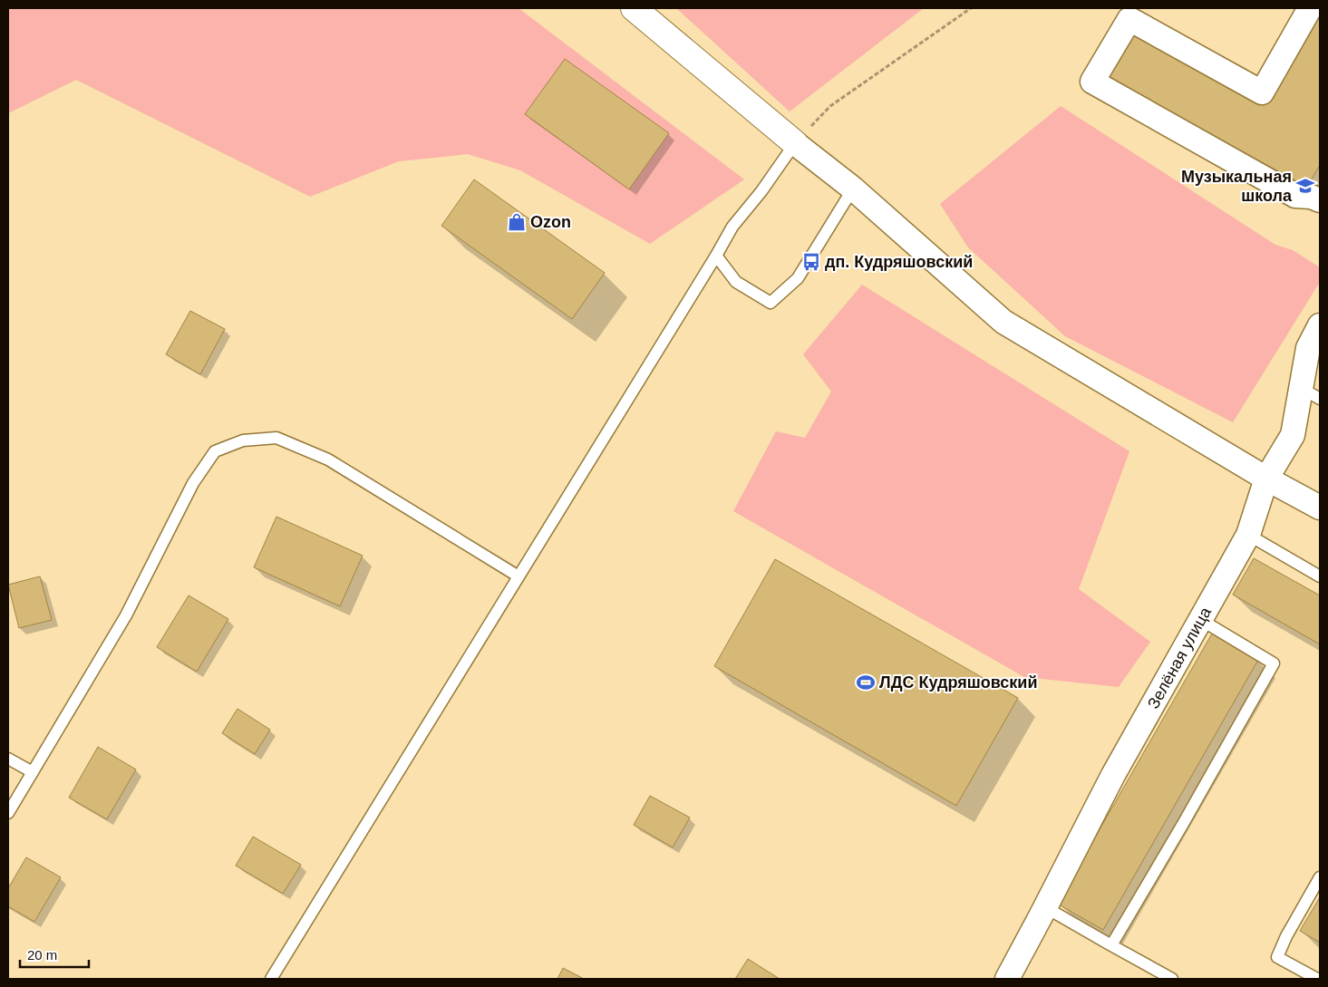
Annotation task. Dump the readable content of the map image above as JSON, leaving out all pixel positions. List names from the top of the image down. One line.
{"streets":{"street":["Зелёная улица"]},"places":{"school or university":["Музыкальная школа"],"shop":["Ozon"],"bus stop":["дп. Кудряшовский"],"sports":["ЛДС Кудряшовский"]},"scale_bar":"20 m"}
